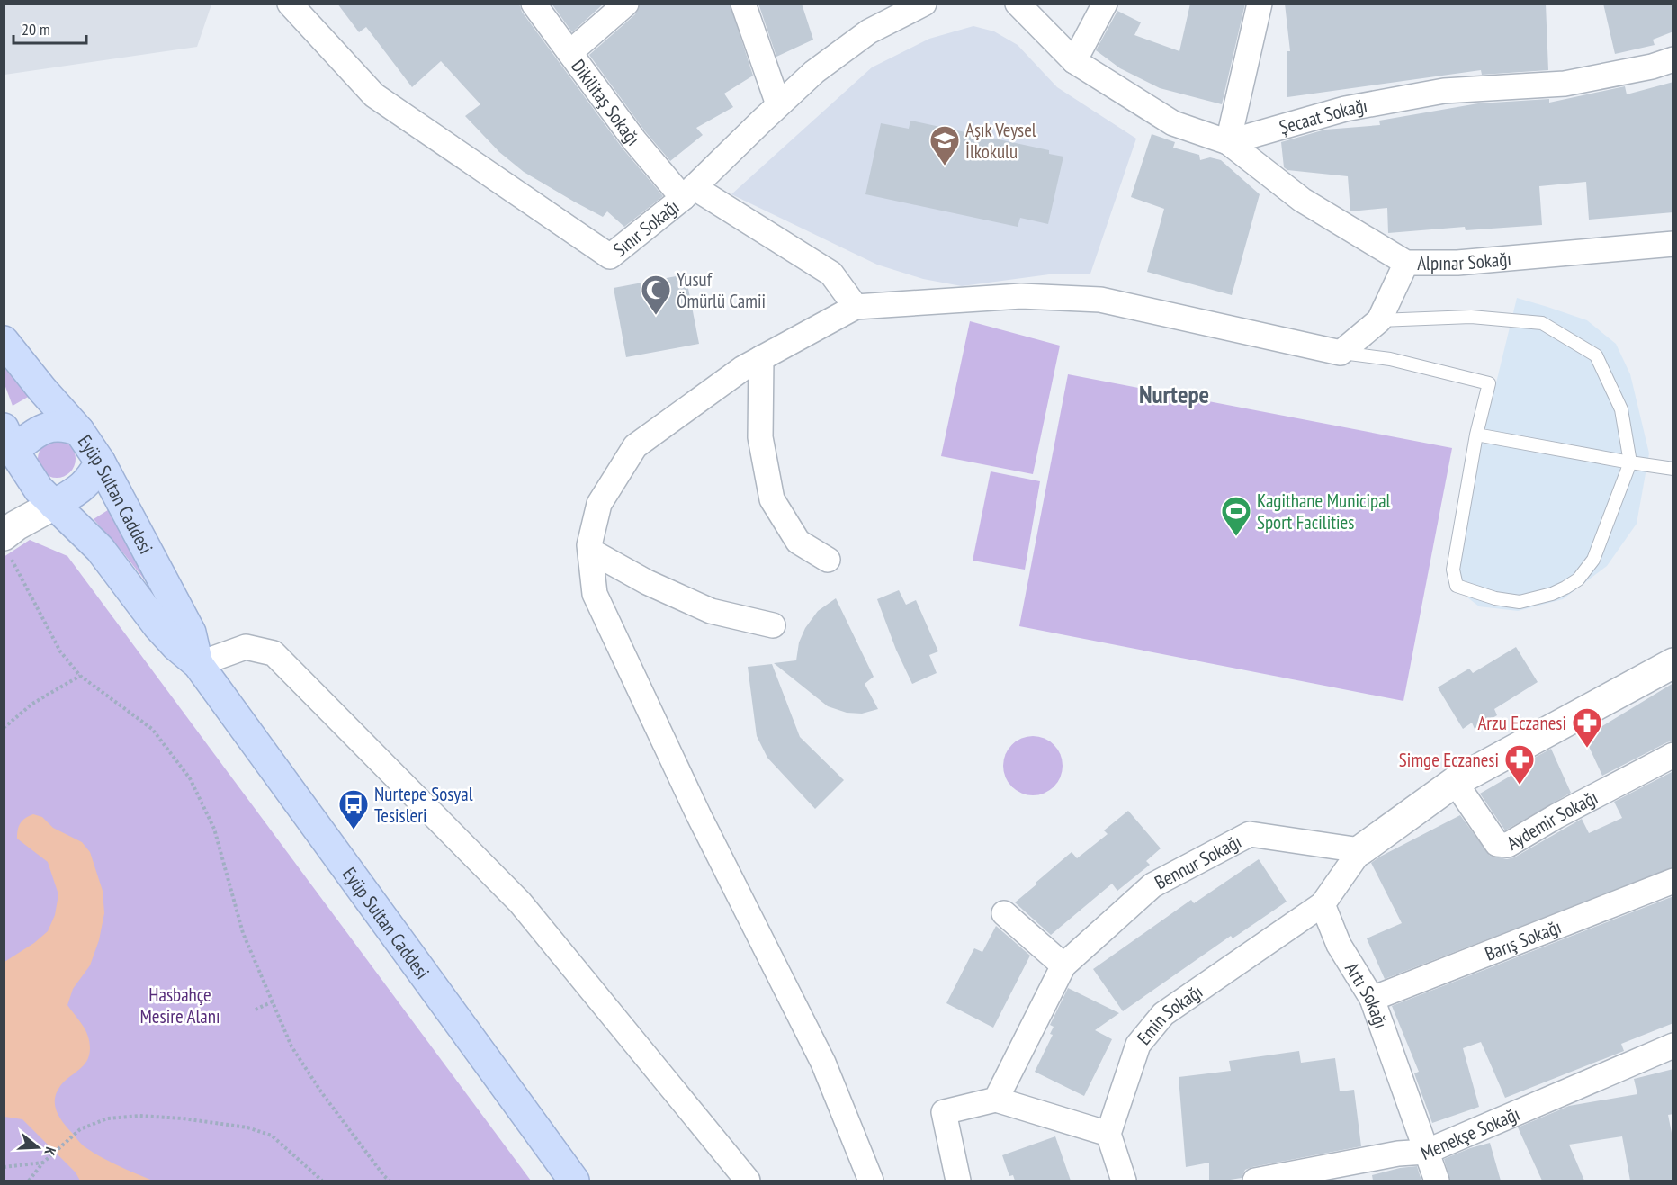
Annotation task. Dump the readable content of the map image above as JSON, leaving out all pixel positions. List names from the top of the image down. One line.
{"streets":{"main road":["Eyüp Sultan Caddesi"],"street":["Dikilitaş Sokağı","Şecaat Sokağı","Sınır Sokağı","Alpınar Sokağı","Aydemir Sokağı","Bennur Sokağı","Barış Sokağı","Artı Sokağı","Emin Sokağı","Menekşe Sokağı"]},"crossings":[["Dikilitaş Sokağı","Sınır Sokağı"],["Şecaat Sokağı","Alpınar Sokağı"],["Barış Sokağı","Artı Sokağı"],["Artı Sokağı","Emin Sokağı"],["Artı Sokağı","Menekşe Sokağı"]],"districts":["Nurtepe"],"parks":["Hasbahçe Mesire Alanı"],"places":{"school or university":["Aşık Veysel İlkokulu"],"mosque":["Yusuf Ömürlü Camii"],"sports":["Kagithane Municipal Sport Facilities"],"pharmacy":["Arzu Eczanesi","Simge Eczanesi"],"bus stop":["Nurtepe Sosyal Tesisleri"]},"scale_bar":"20 m","north":"right"}
